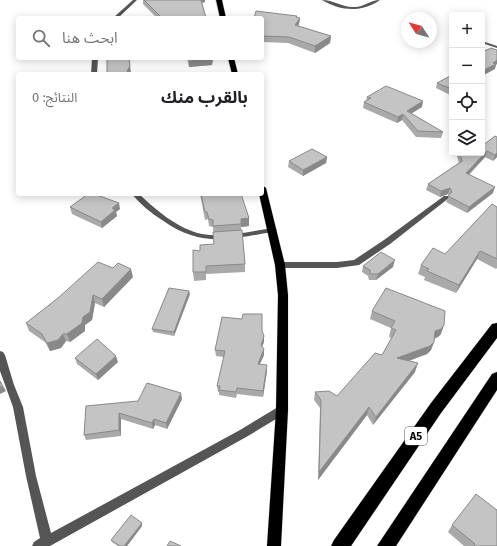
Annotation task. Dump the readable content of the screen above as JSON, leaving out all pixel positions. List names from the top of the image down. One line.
{"streets":{"highway":["A5"]},"north":"top left","page":{"map_buttons":["+","−"],"search":"ابحث هنا","heading":["بالقرب منك","النتائج: 0"]}}
